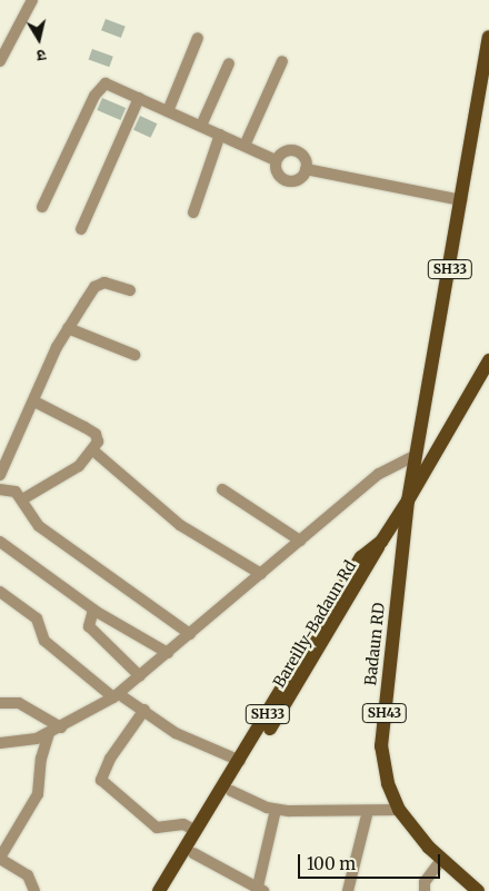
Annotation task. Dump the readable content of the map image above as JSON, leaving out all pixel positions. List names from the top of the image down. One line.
{"streets":{"main road":["SH33","Bareilly-Badaun Rd","Badaun RD","SH43"]},"crossings":[["SH33","Bareilly-Badaun Rd"],["SH33","Badaun RD"]],"scale_bar":"100 m","north":"bottom"}
